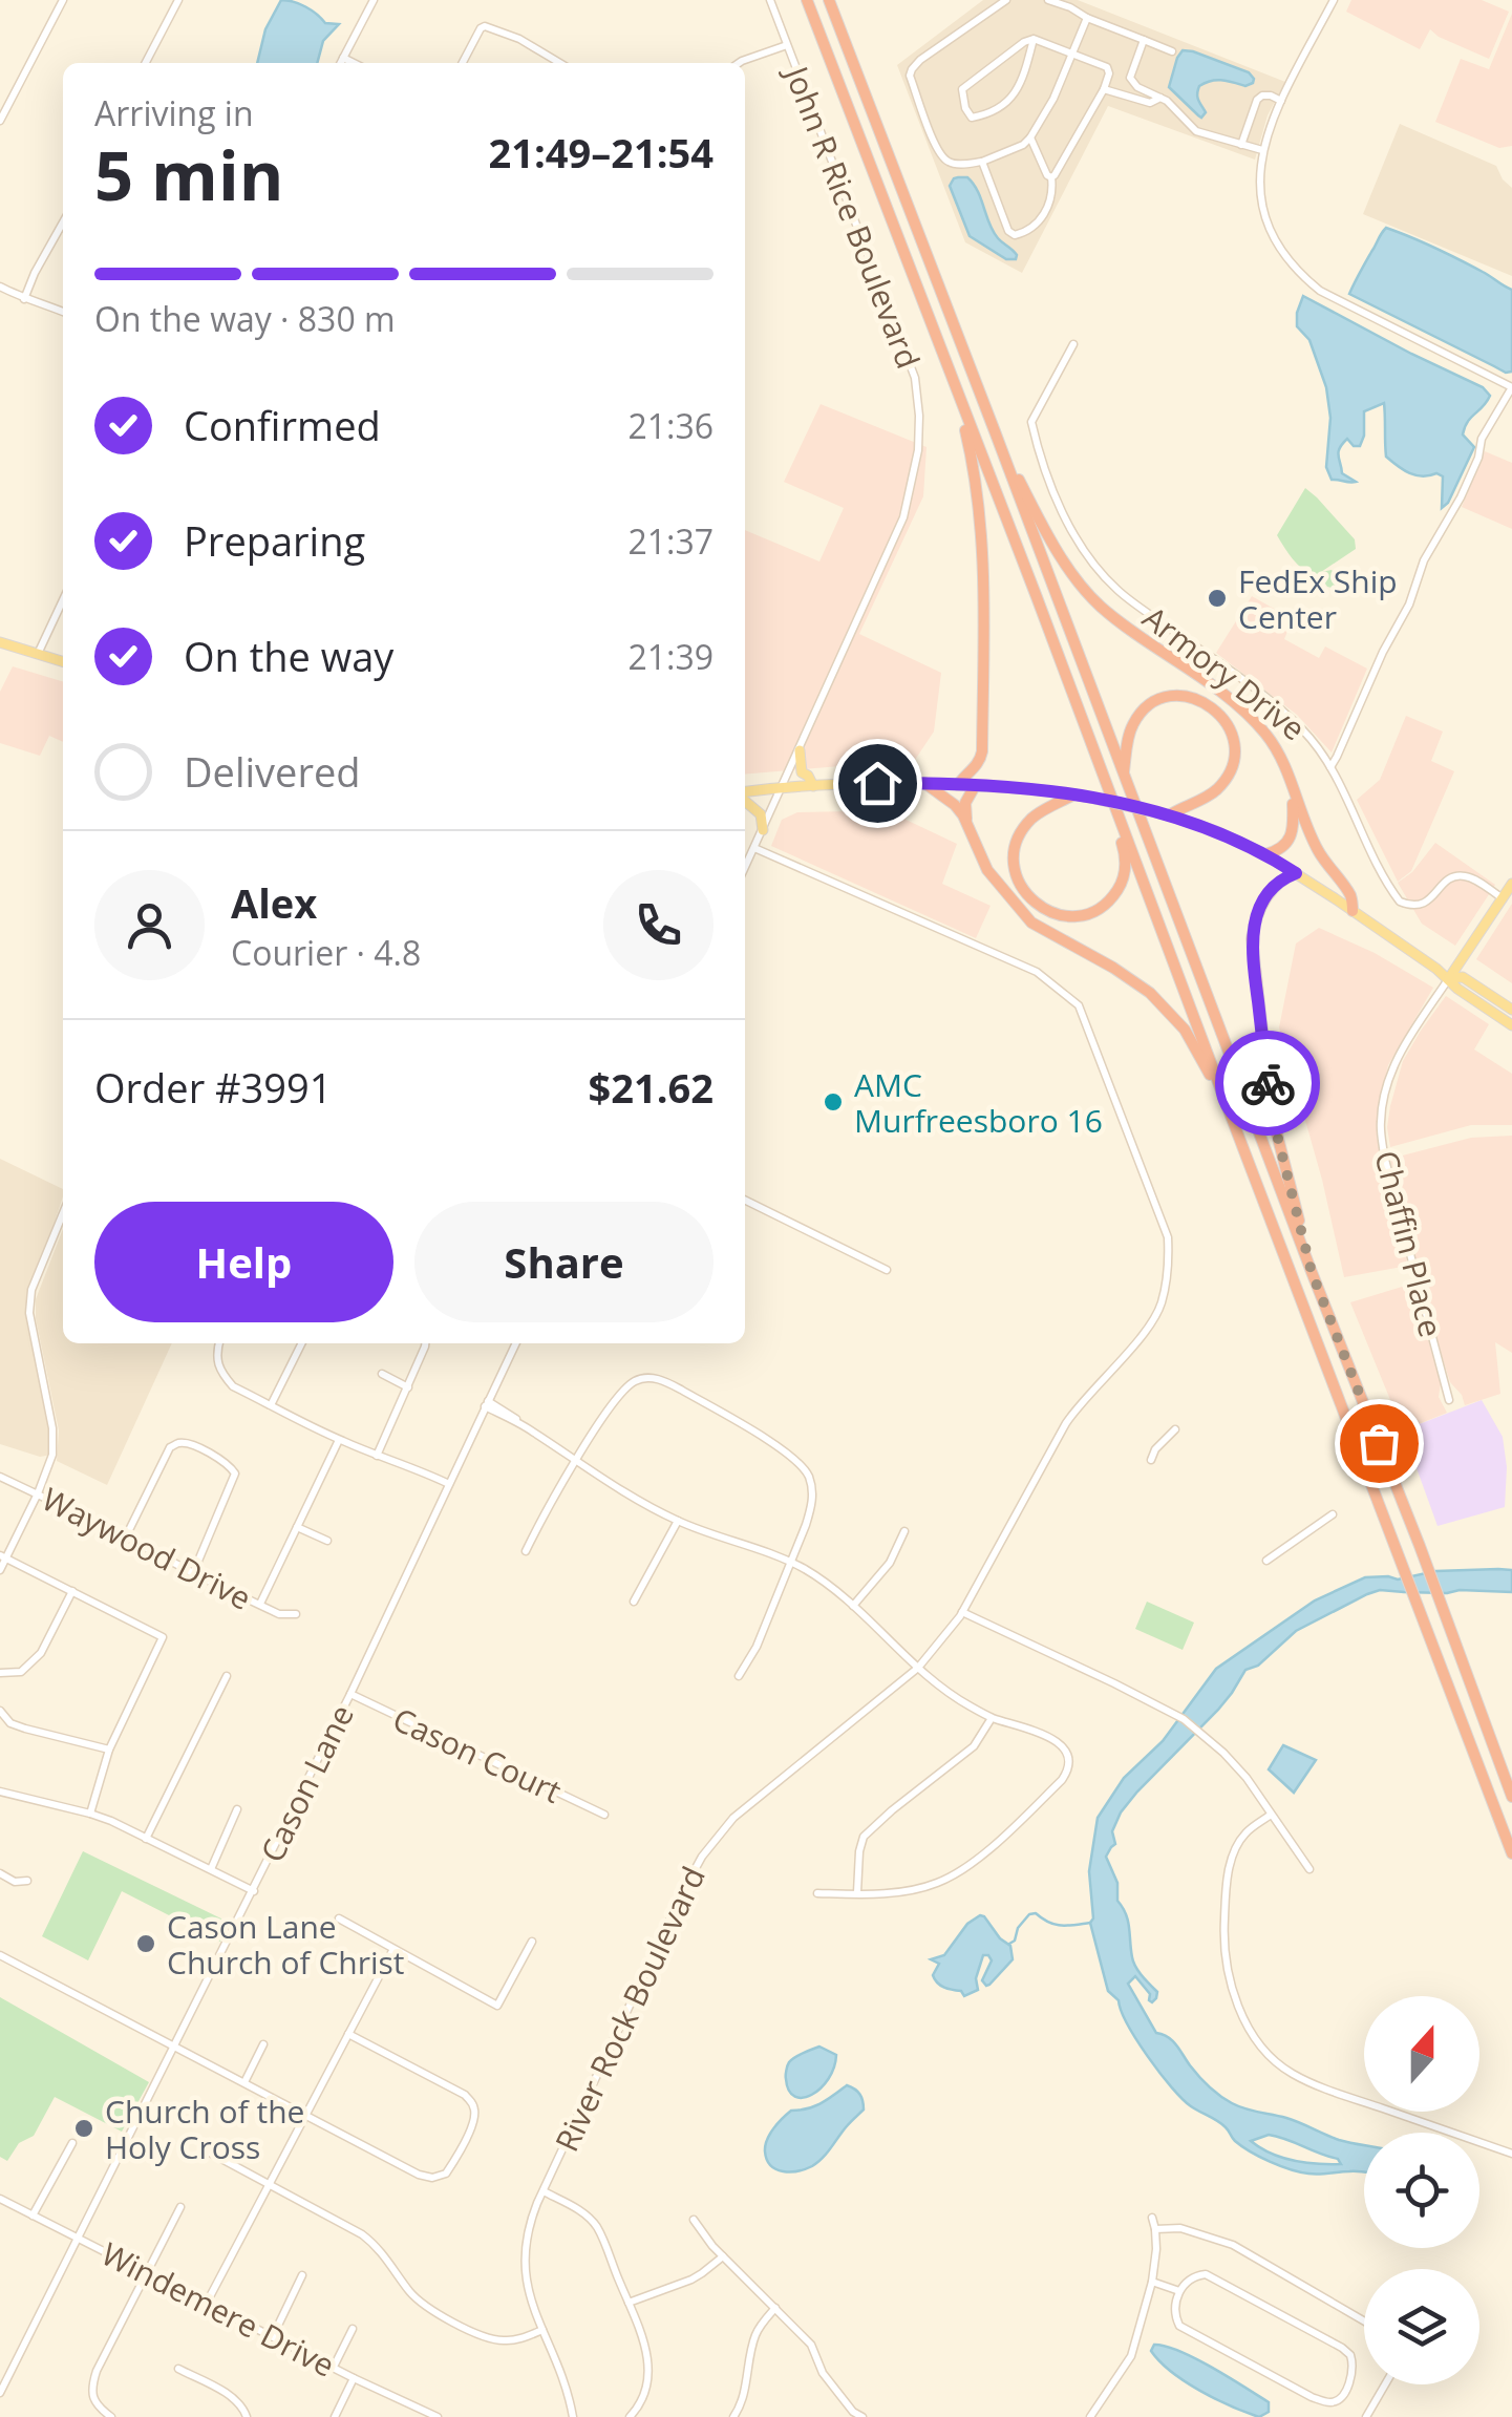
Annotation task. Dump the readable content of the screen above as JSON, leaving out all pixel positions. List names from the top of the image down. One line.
{"streets":{"street":["John R Rice Boulevard","Armory Drive","Chaffin Place","Waywood Drive","Cason Court","Cason Lane","River Rock Boulevard","Windemere Drive"]},"crossings":[["Cason Court","Cason Lane"],["Cason Lane","Windemere Drive"]],"places":["FedEx Ship Center","AMC Murfreesboro 16","Cason Lane Church of Christ","Church of the Holy Cross"],"north":"top","page":{"heading":["5 min","Arriving in","21:49–21:54"],"panel":["Alex","Courier · 4.8","Order #3991","$21.62"],"bar":"On the way · 830 m","list":[["Confirmed","21:36"],["Preparing","21:37"],["On the way","21:39"],"Delivered"],"buttons":["Help","Share"]}}
